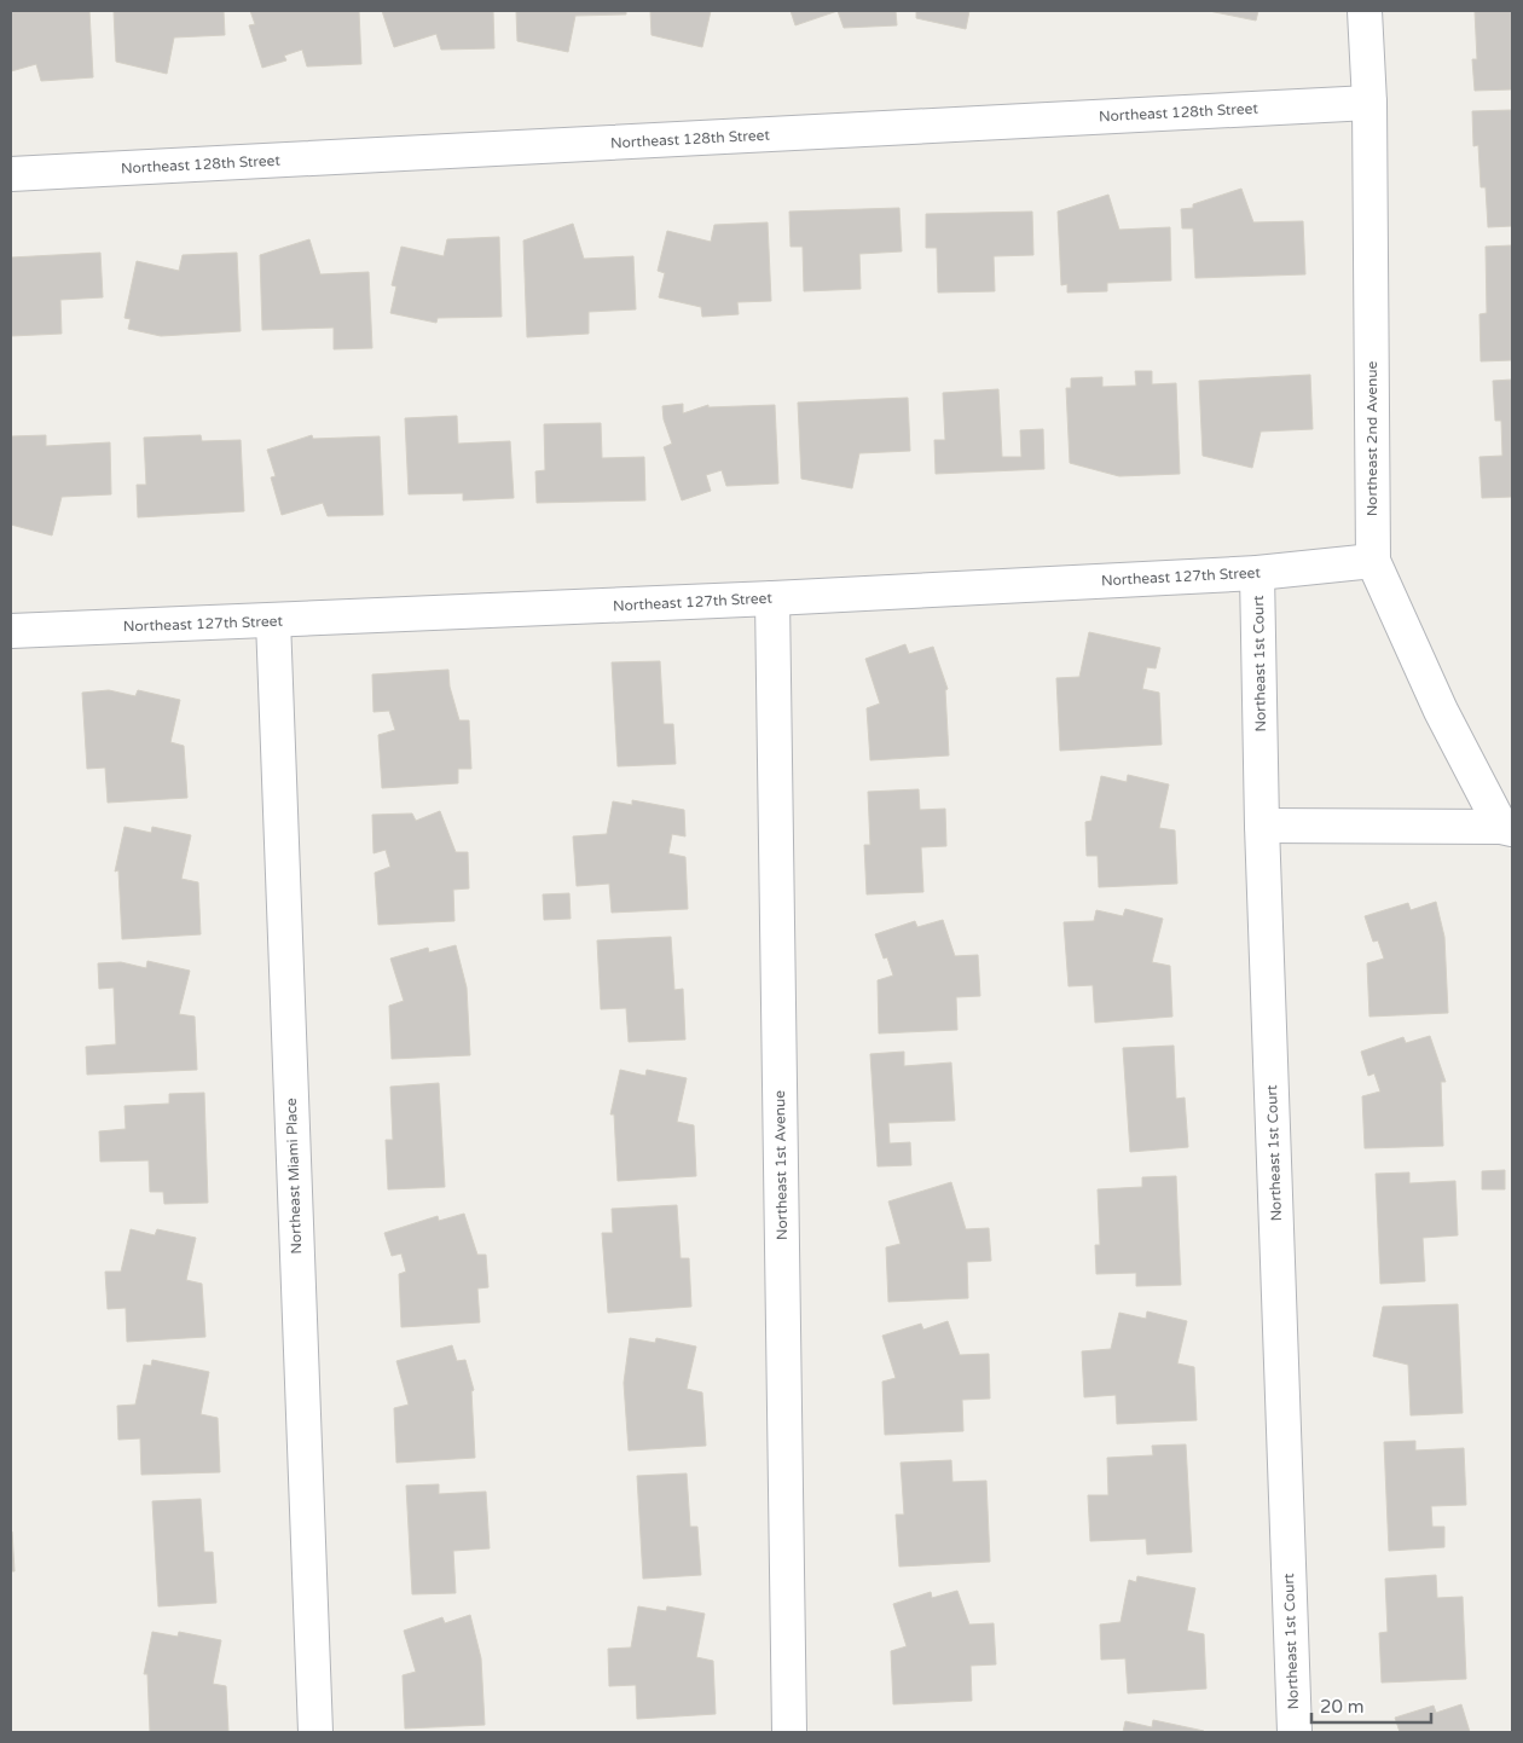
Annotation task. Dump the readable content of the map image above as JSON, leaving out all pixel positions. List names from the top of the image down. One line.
{"streets":{"street":["Northeast 128th Street","Northeast 2nd Avenue","Northeast 127th Street","Northeast 1st Court","Northeast 1st Avenue","Northeast Miami Place"]},"crossings":[["Northeast 128th Street","Northeast 2nd Avenue"],["Northeast 2nd Avenue","Northeast 127th Street"],["Northeast 127th Street","Northeast 1st Court"],["Northeast 127th Street","Northeast 1st Avenue"],["Northeast 127th Street","Northeast Miami Place"]],"scale_bar":"20 m"}
